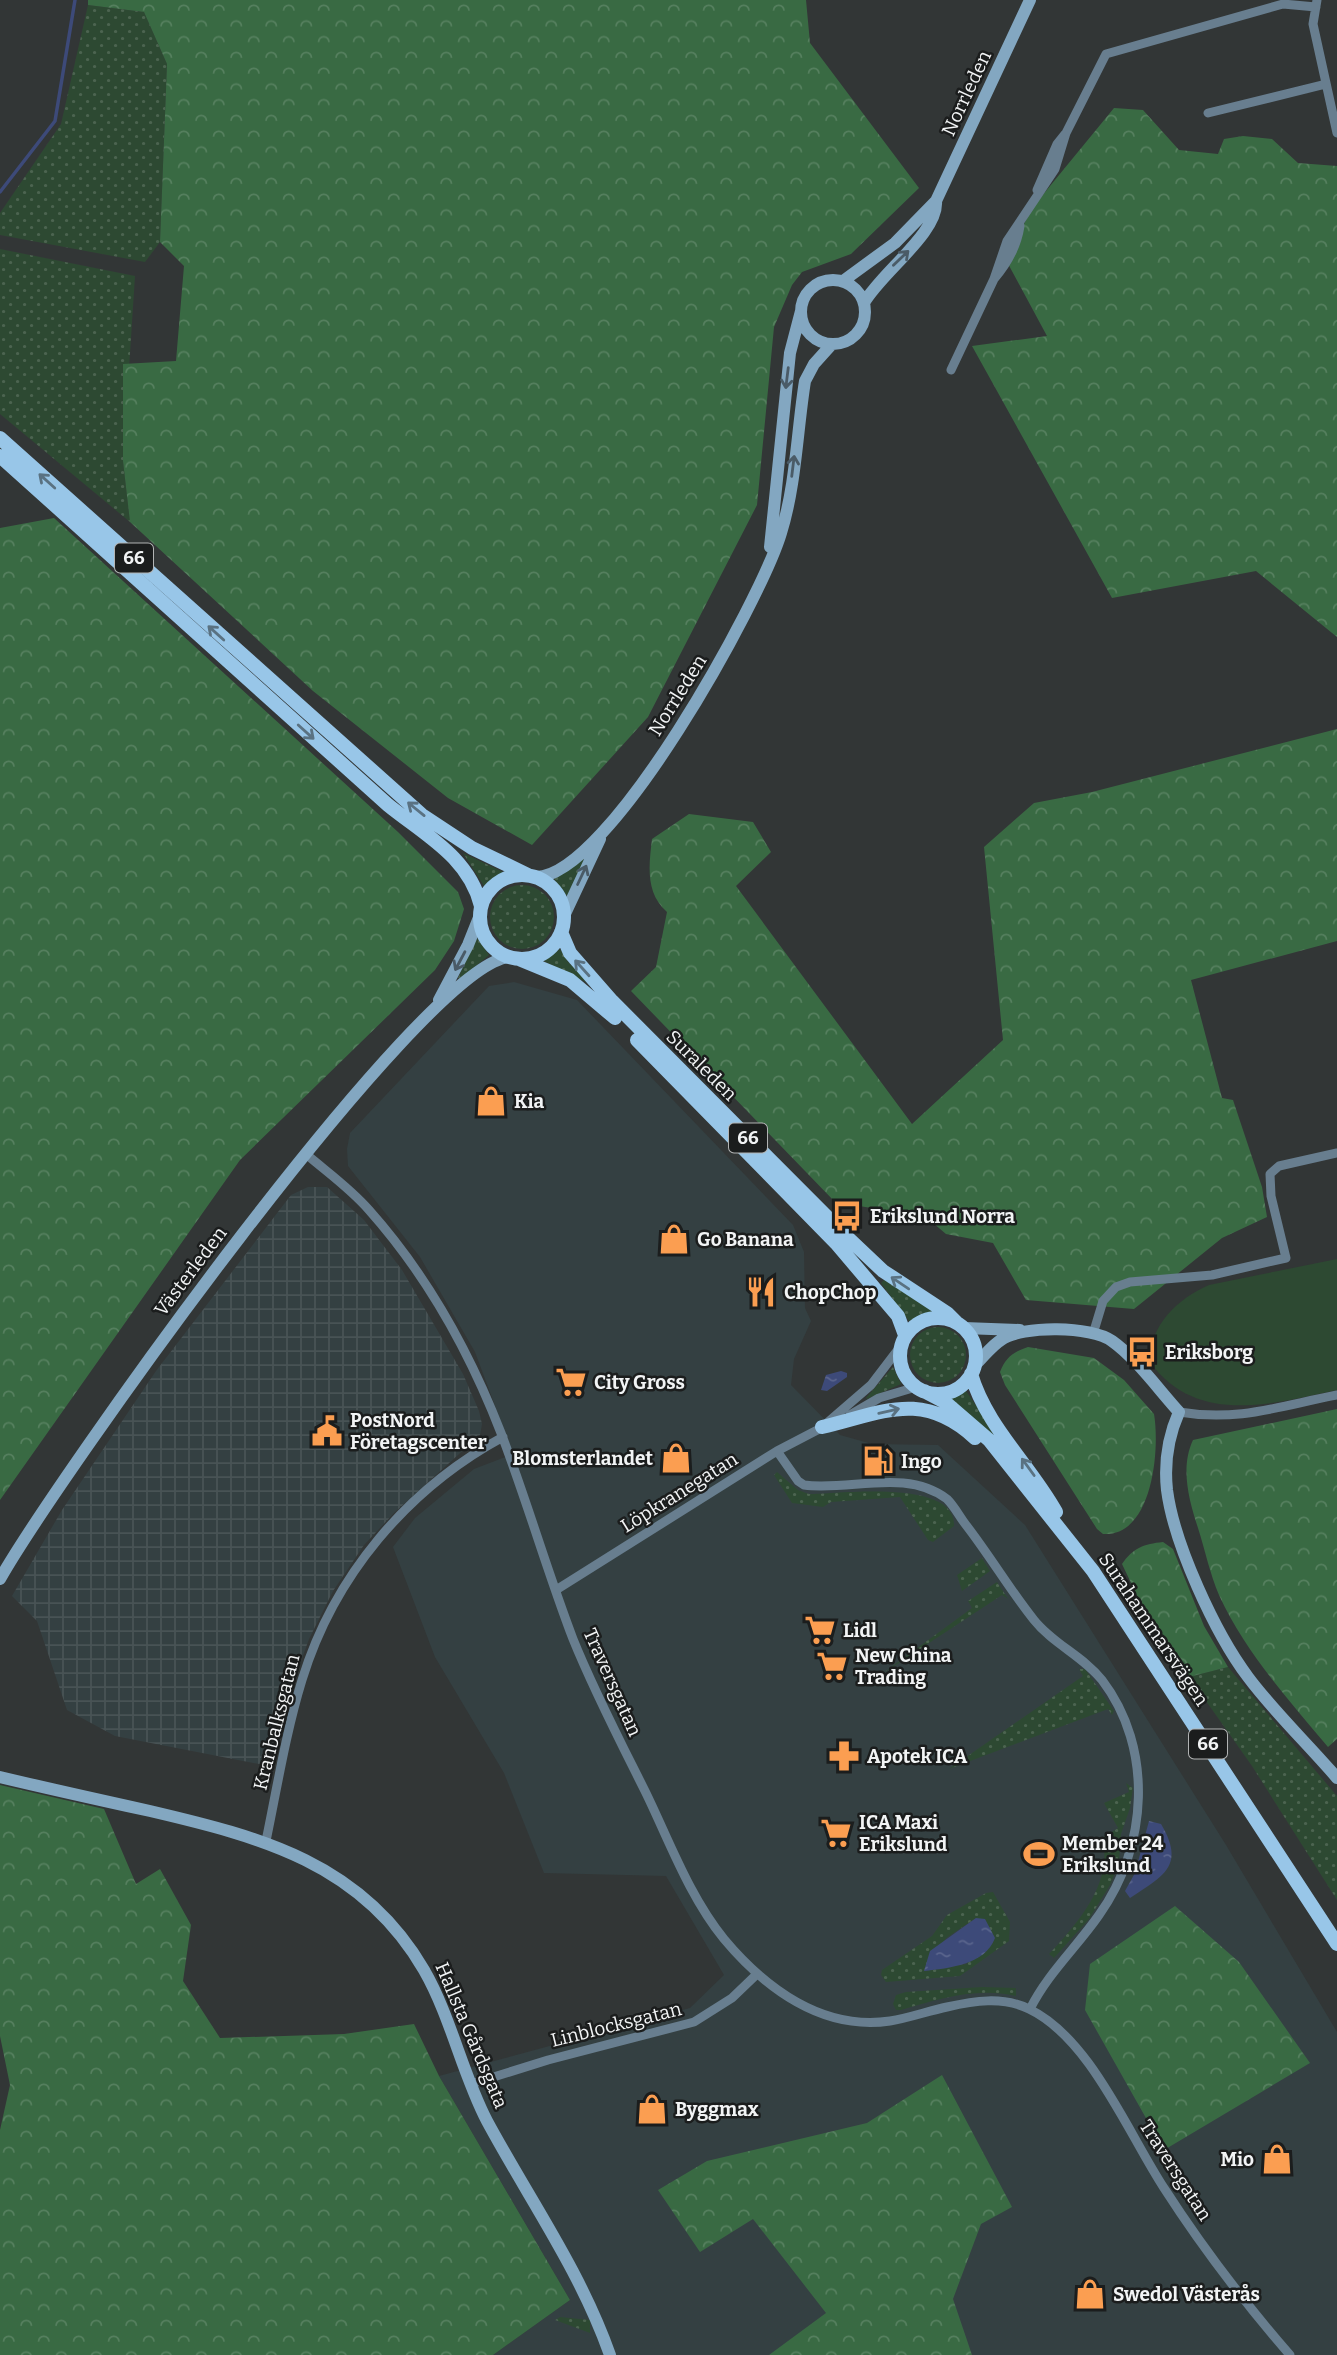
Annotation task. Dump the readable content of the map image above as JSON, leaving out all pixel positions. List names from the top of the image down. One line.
{"streets":{"main road":["66","Suraleden","Surahammarsvägen"],"street":["Norrleden","Västerleden","Löpkranegatan","Traversgatan","Kranbalksgatan","Linblocksgatan","Hallsta Gårdsgata"]},"crossings":[["Norrleden","66"],["Norrleden","Suraleden"],["Norrleden","Västerleden"],["66","Suraleden"],["66","Västerleden"],["66","Löpkranegatan"],["66","Surahammarsvägen"],["Suraleden","Västerleden"],["Suraleden","Löpkranegatan"],["Suraleden","Surahammarsvägen"],["Västerleden","Traversgatan"],["Löpkranegatan","Surahammarsvägen"],["Löpkranegatan","Traversgatan"],["Traversgatan","Kranbalksgatan"],["Traversgatan","Linblocksgatan"],["Kranbalksgatan","Hallsta Gårdsgata"],["Linblocksgatan","Hallsta Gårdsgata"]],"places":{"shop":["Kia","Go Banana","Blomsterlandet","Byggmax","Mio","Swedol Västerås"],"bus stop":["Erikslund Norra","Eriksborg"],"restaurant":["ChopChop"],"supermarket":["City Gross","Lidl","New China Trading","ICA Maxi Erikslund"],"public building":["PostNord Företagscenter"],"fuel station":["Ingo"],"pharmacy":["Apotek ICA"],"sports":["Member 24 Erikslund"]}}
